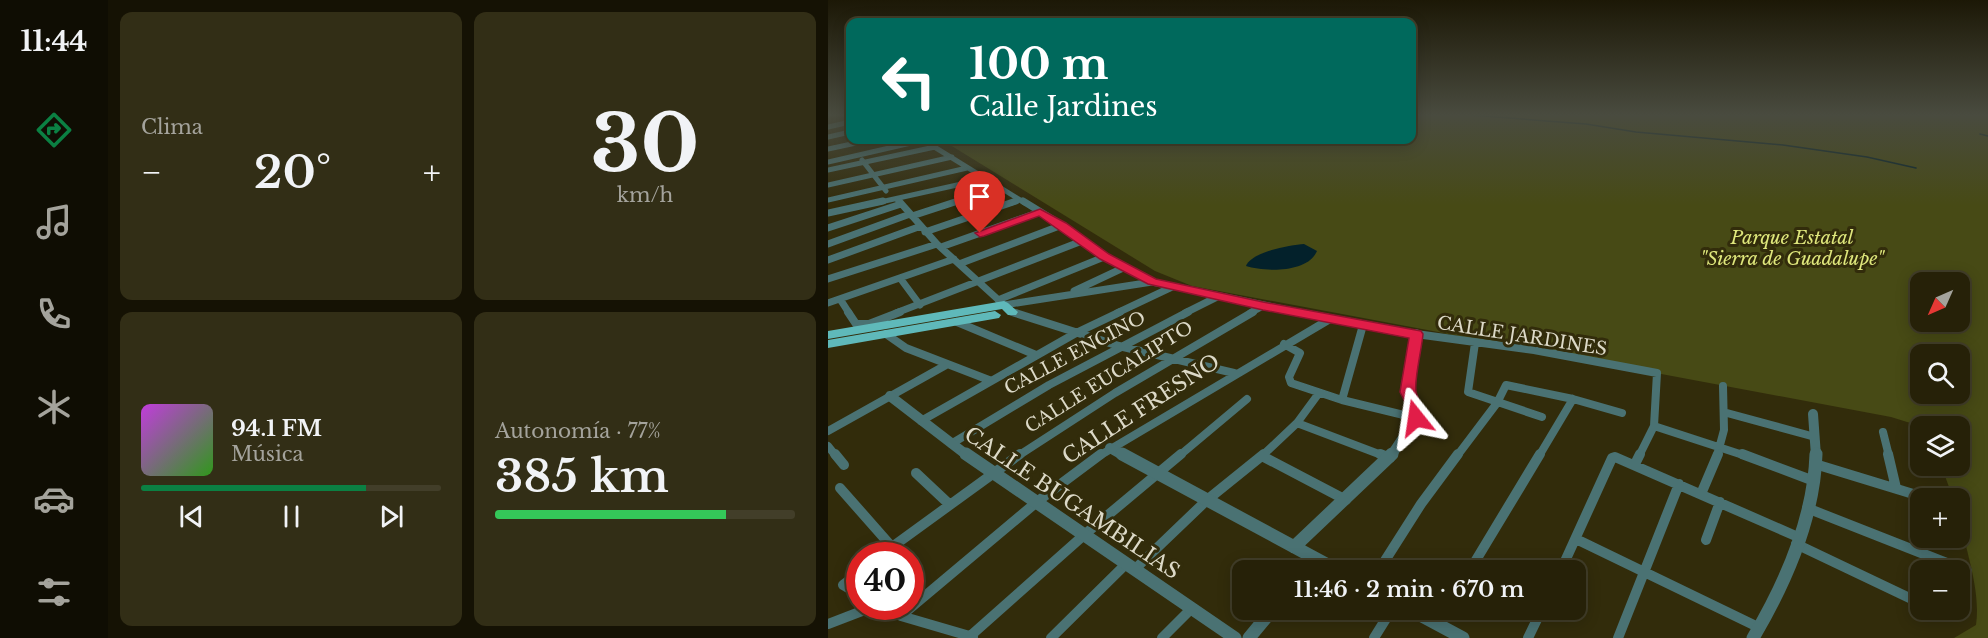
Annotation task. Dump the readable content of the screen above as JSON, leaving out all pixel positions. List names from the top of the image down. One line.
{"streets":{"street":["CALLE JARDINES","CALLE ENCINO","CALLE EUCALIPTO","CALLE FRESNO","CALLE BUGAMBILIAS"]},"crossings":[["CALLE JARDINES","CALLE ENCINO"],["CALLE JARDINES","CALLE EUCALIPTO"],["CALLE JARDINES","CALLE FRESNO"],["CALLE ENCINO","CALLE BUGAMBILIAS"],["CALLE EUCALIPTO","CALLE BUGAMBILIAS"],["CALLE FRESNO","CALLE BUGAMBILIAS"]],"parks":["Parque Estatal \"Sierra de Guadalupe\""],"north":"bottom left","page":{"tabs":"11:44","tile":["Clima",["30","km/h"],["Autonomía · 77%","385 km"]],"turn":["100 m","Calle Jardines"],"heat":["−","20°","+"],"map_buttons":["+","−"],"song":["94.1 FM","Música"],"limit":"40","trip":"11:46 · 2 min · 670 m"}}
